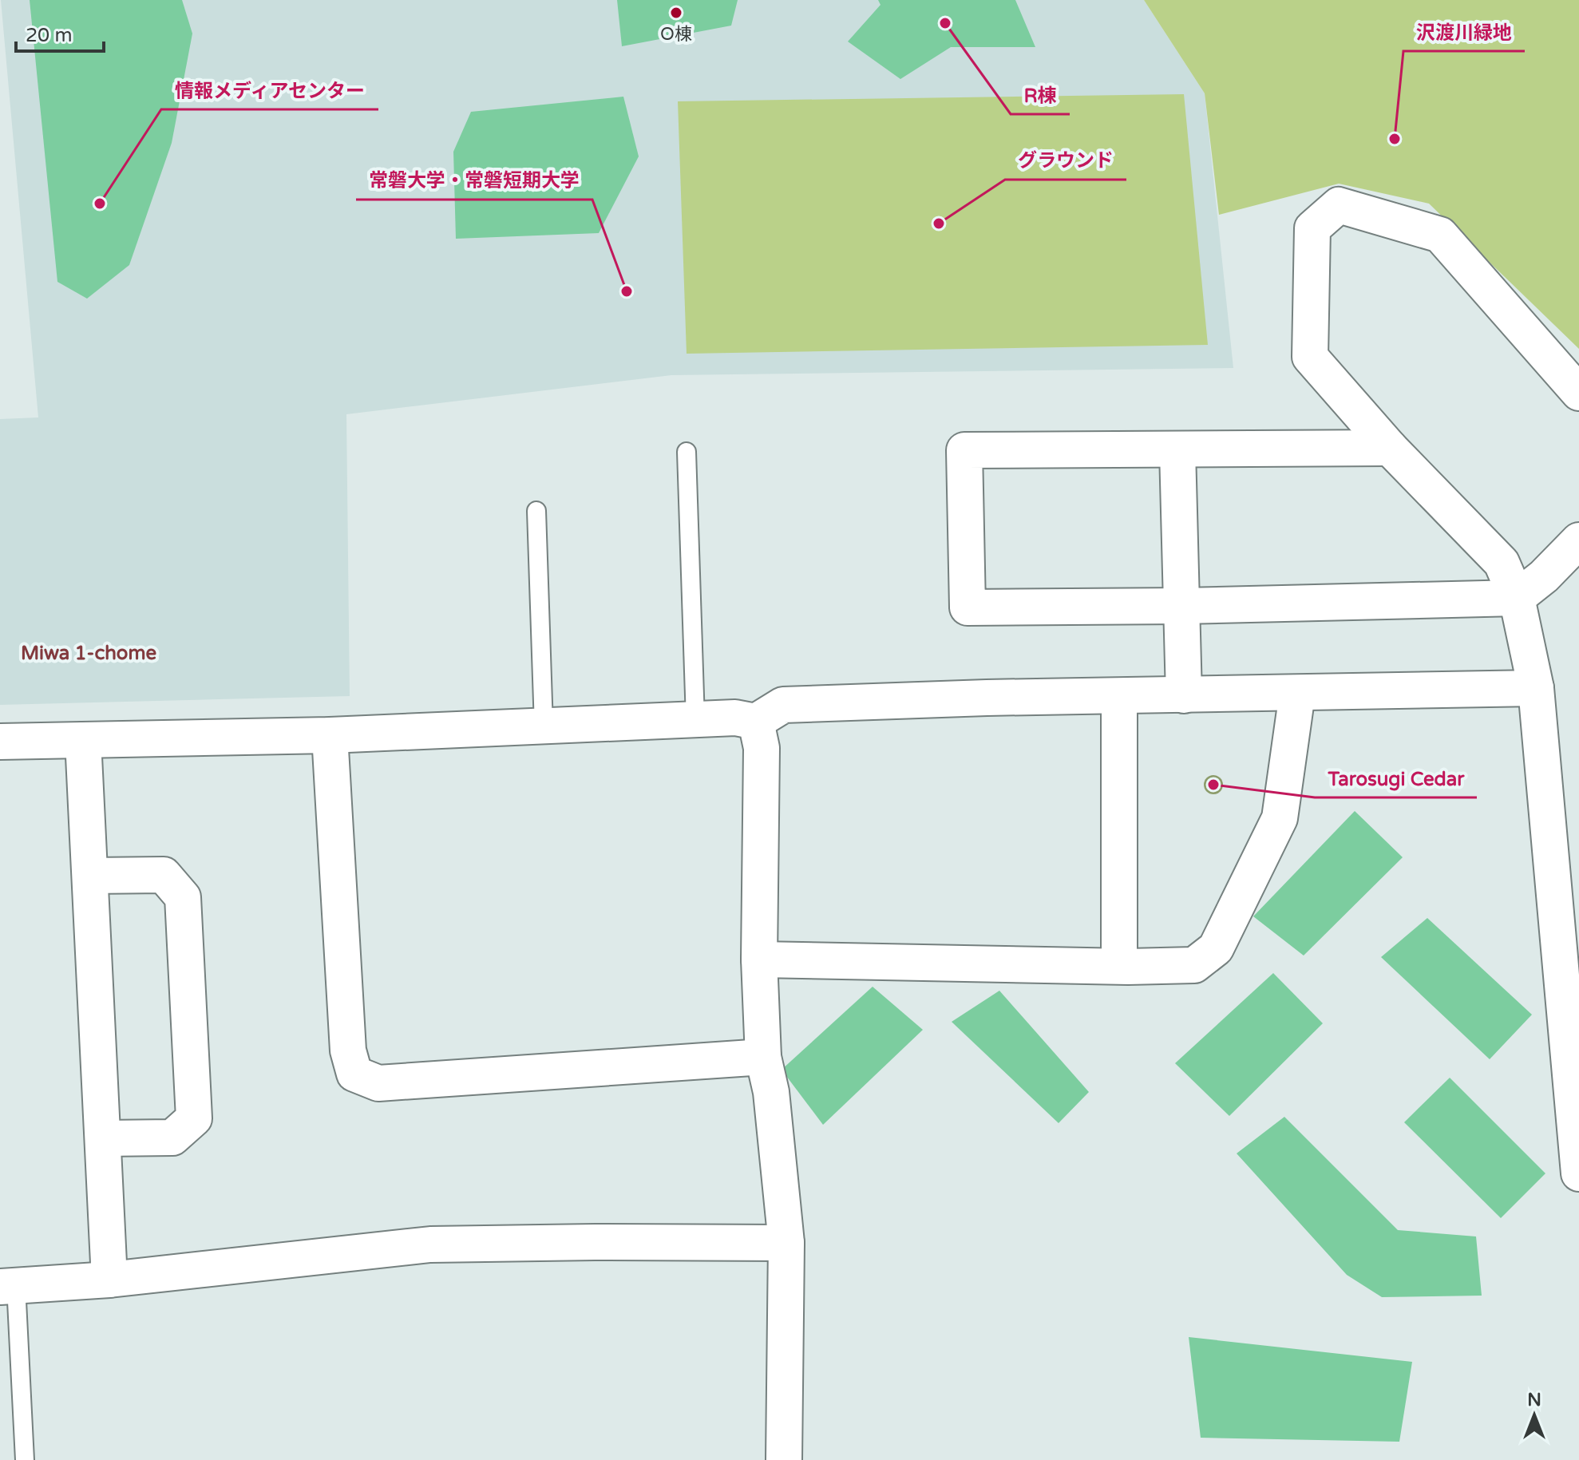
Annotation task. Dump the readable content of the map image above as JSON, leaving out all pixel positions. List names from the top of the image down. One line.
{"districts":["Miwa 1-chome"],"places":["O棟","R棟","沢渡川緑地","情報メディアセンター","グラウンド","常磐大学・常磐短期大学","Tarosugi Cedar"],"scale_bar":"20 m","north":"top"}
